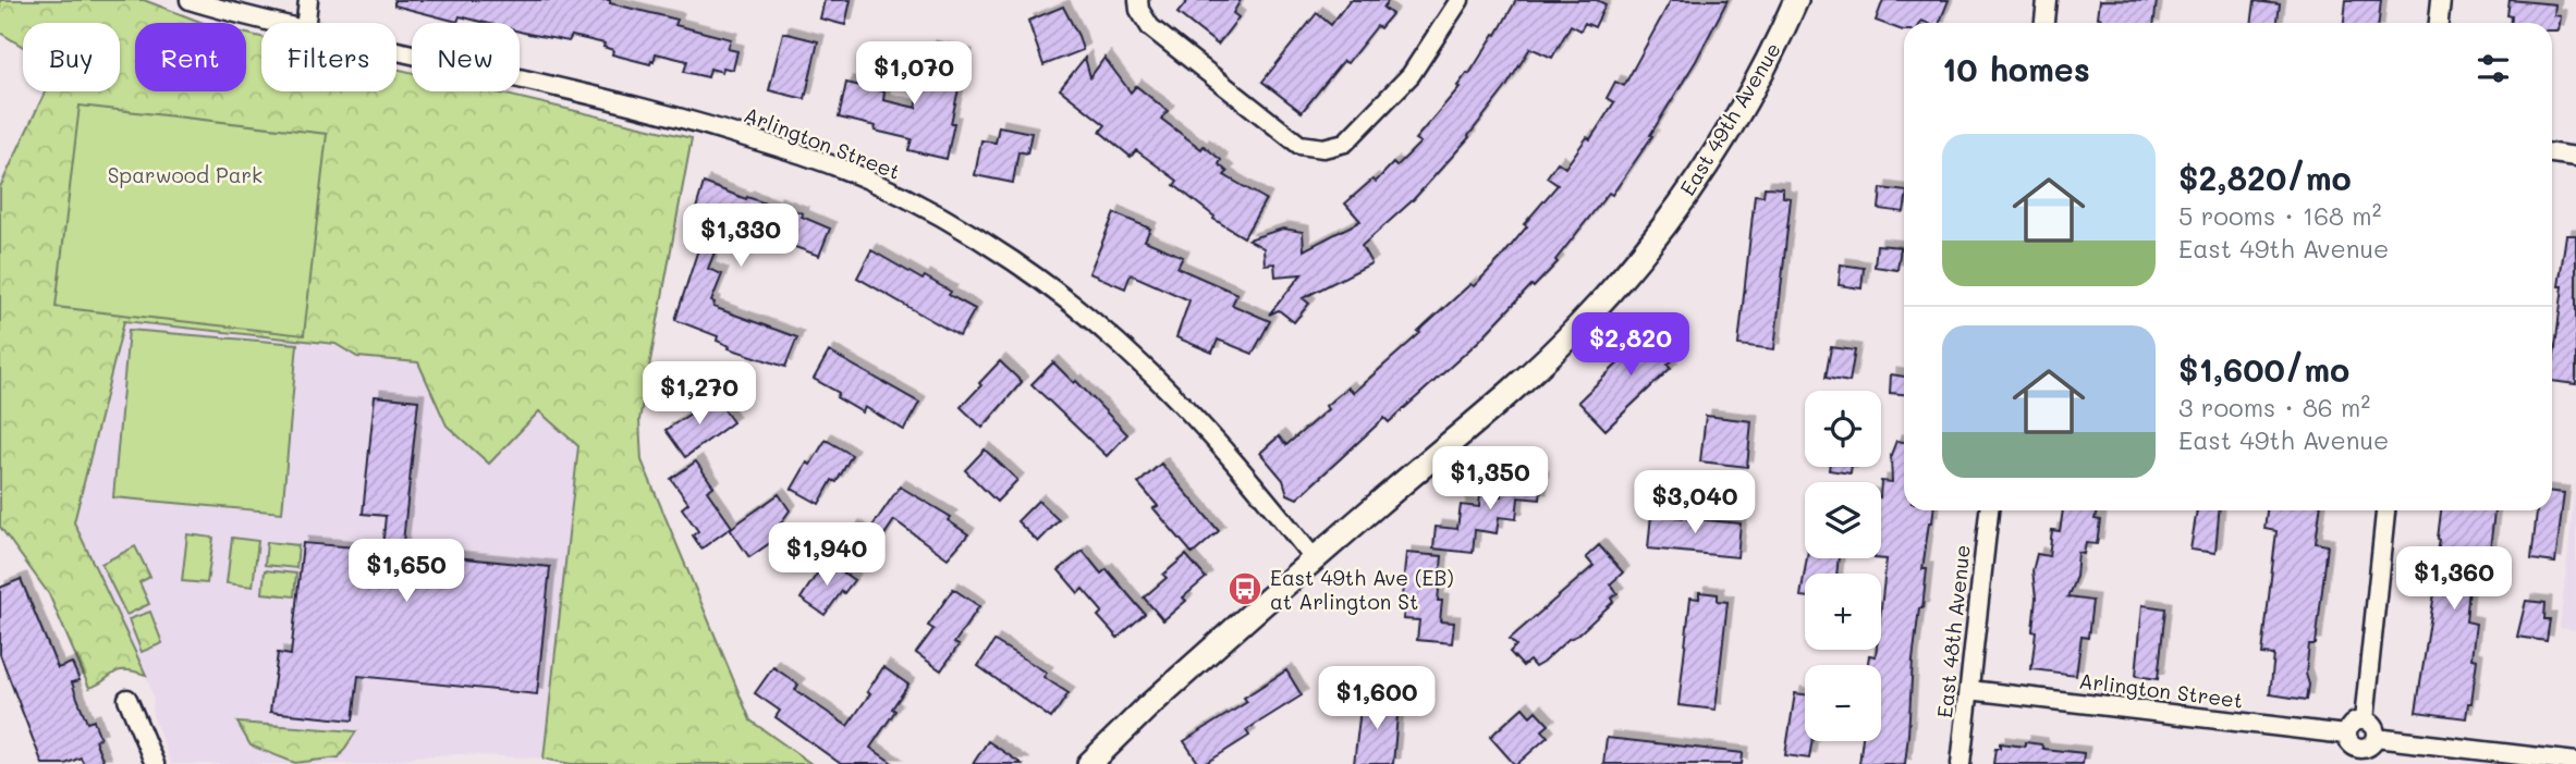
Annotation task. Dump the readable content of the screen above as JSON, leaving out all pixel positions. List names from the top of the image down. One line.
{"streets":{"street":["East 49th Avenue","Arlington Street","East 48th Avenue"]},"crossings":[["East 49th Avenue","Arlington Street"],["Arlington Street","East 48th Avenue"]],"parks":["Sparwood Park"],"places":{"bus stop":["East 49th Ave (EB) at Arlington St"]},"page":{"chip":["Buy","Rent","Filters","New"],"heading":"10 homes","price":["$1,070","$1,330","$2,820","$1,270","$1,350","$3,040","$1,940","$1,650","$1,360","$1,600"],"list":[{"name":"$2,820/mo","note":"5 rooms · 168 m² · East 49th Avenue"},{"name":"$1,600/mo","note":"3 rooms · 86 m² · East 49th Avenue"}],"map_buttons":["+","−"]}}
